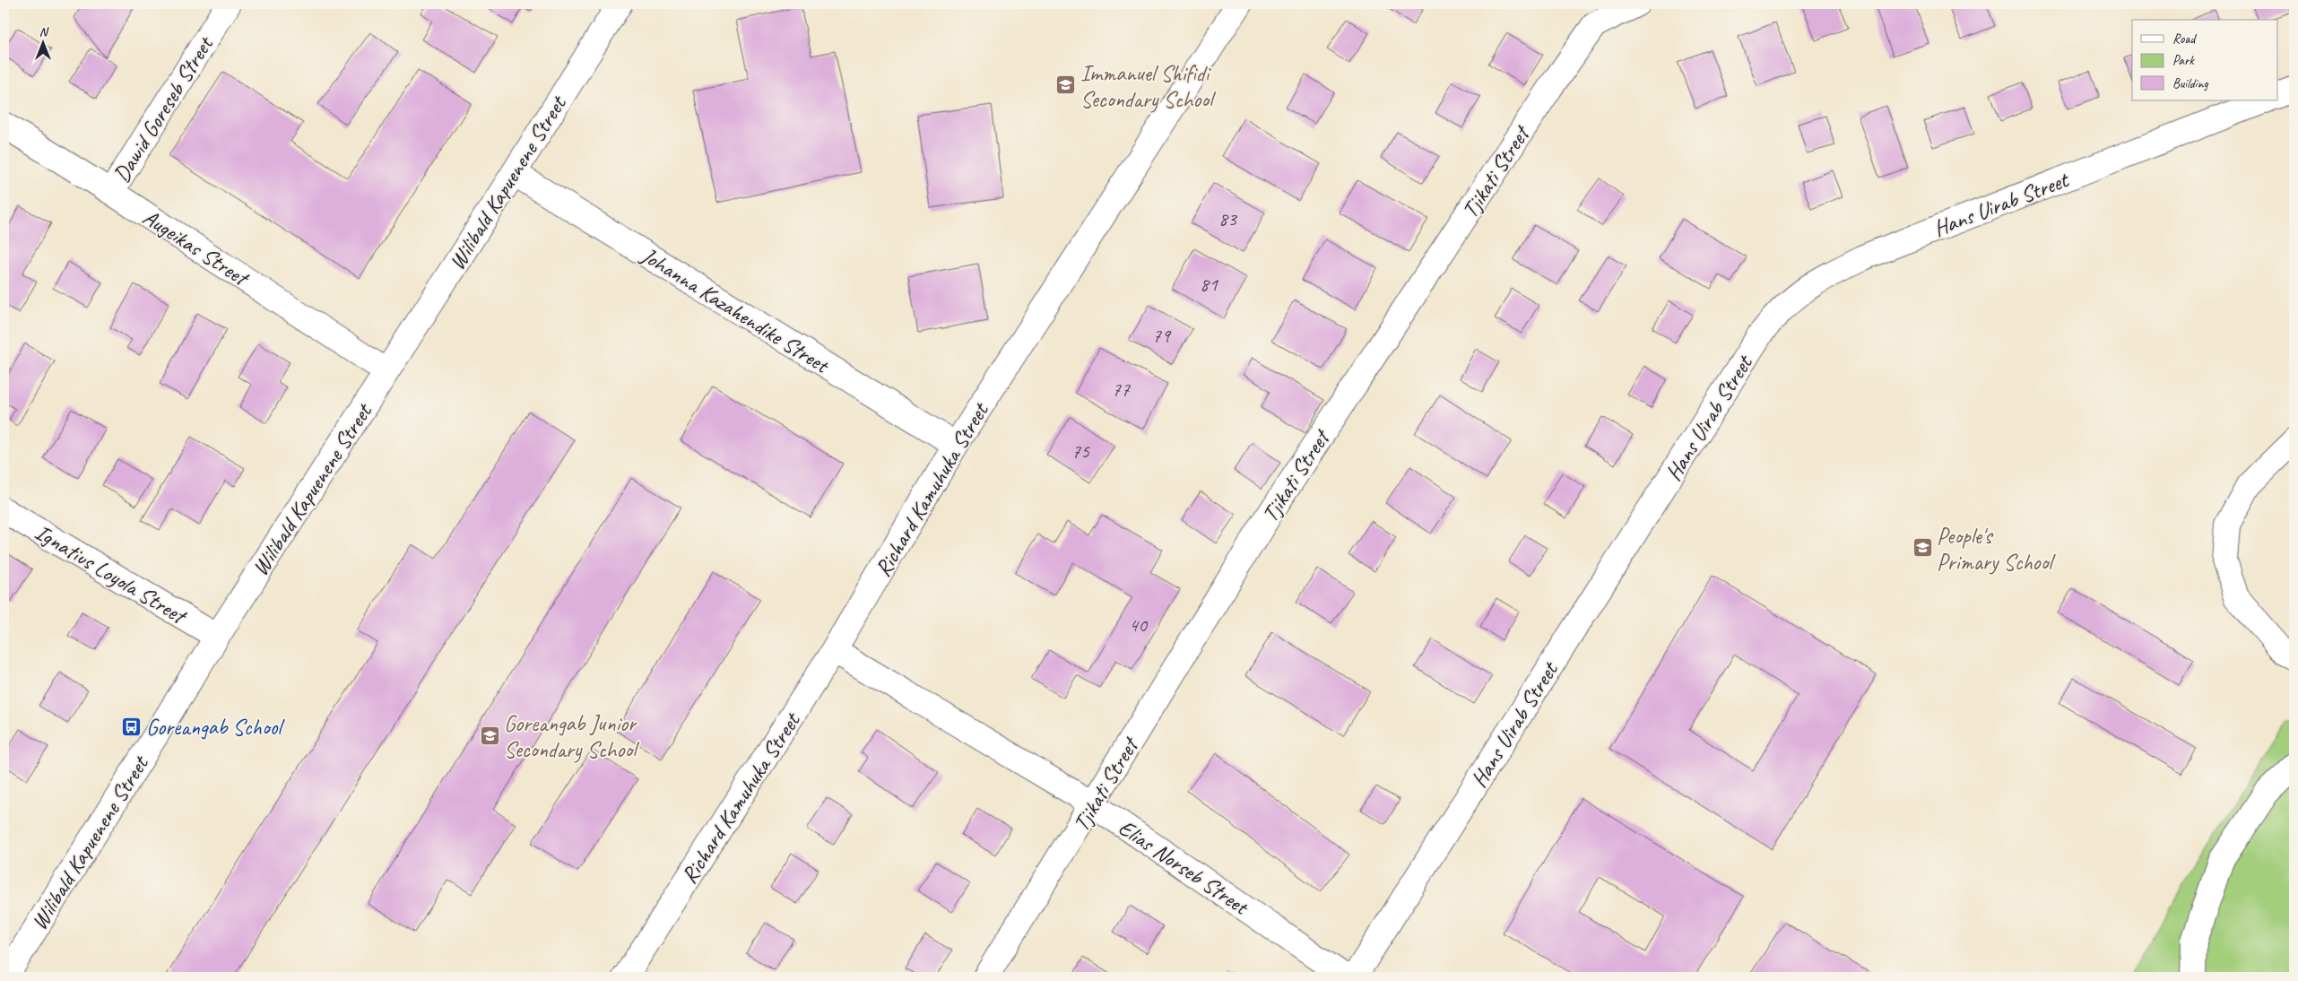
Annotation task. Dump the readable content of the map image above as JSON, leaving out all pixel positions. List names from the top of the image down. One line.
{"streets":{"street":["Dawid Goreseb Street","Tjikati Street","Wilibald Kapuenene Street","Hans Uirab Street","Augeikas Street","Johanna Kazahendike Street","Richard Kamuhuka Street","Ignatius Loyola Street","Elias Norseb Street"]},"crossings":[["Dawid Goreseb Street","Augeikas Street"],["Tjikati Street","Elias Norseb Street"],["Wilibald Kapuenene Street","Augeikas Street"],["Wilibald Kapuenene Street","Johanna Kazahendike Street"],["Wilibald Kapuenene Street","Ignatius Loyola Street"],["Johanna Kazahendike Street","Richard Kamuhuka Street"],["Richard Kamuhuka Street","Elias Norseb Street"]],"places":{"school or university":["Immanuel Shifidi Secondary School","People's Primary School","Goreangab Junior Secondary School"],"bus stop":["Goreangab School"]},"house_numbers":["83","81","79","77","75","40"],"legend":["Road","Park","Building"],"north":"top"}
